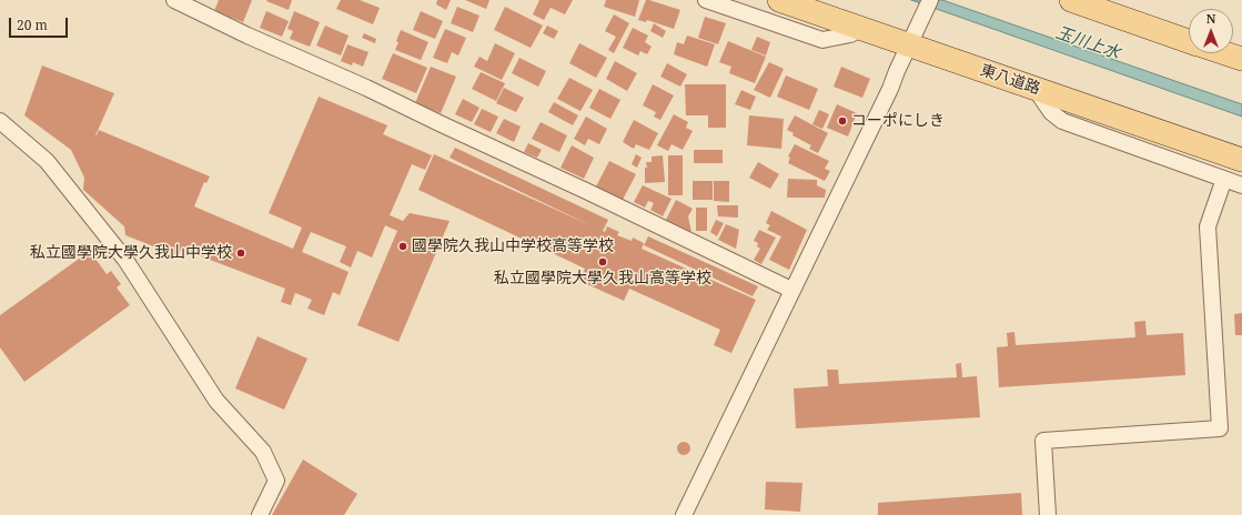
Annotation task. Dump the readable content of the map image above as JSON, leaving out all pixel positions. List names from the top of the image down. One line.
{"streets":{"main road":["東八道路"]},"water":["玉川上水"],"places":["コーポにしき","國學院久我山中学校高等学校","私立國學院大學久我山中学校","私立國學院大學久我山高等学校"],"scale_bar":"20 m","north":"top"}
